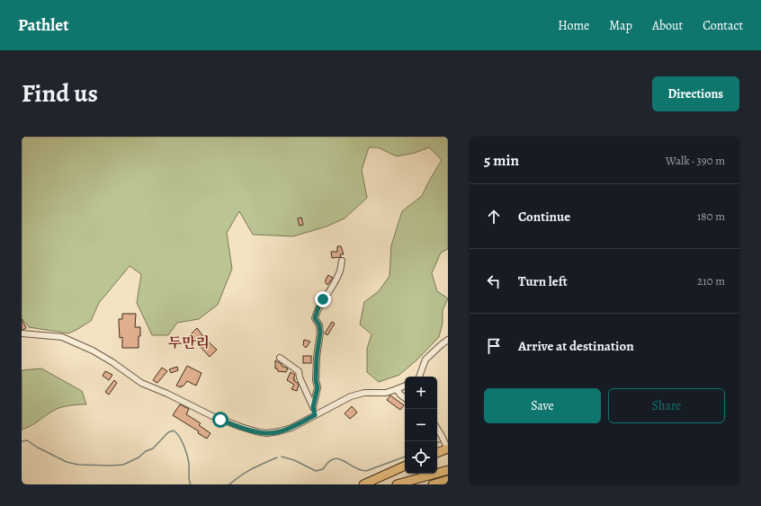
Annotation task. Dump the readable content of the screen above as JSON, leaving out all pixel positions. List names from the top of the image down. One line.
{"districts":["두만리"],"page":{"header":"Pathlet","nav":["Home","Map","About","Contact"],"title":"Find us","buttons":["Directions",["Save","Share"]],"heading":["5 min","Walk · 390 m"],"list":[["Continue","180 m"],["Turn left","210 m"],"Arrive at destination"],"map_buttons":["+","−"]}}
